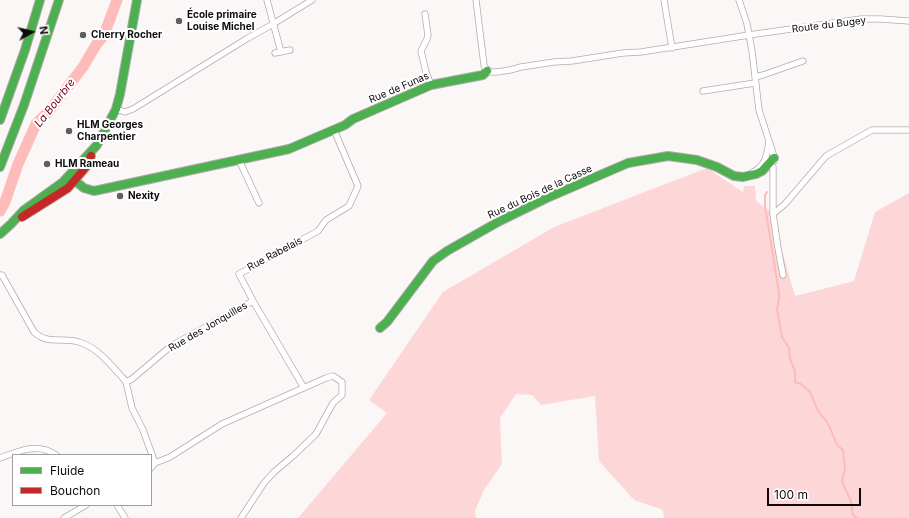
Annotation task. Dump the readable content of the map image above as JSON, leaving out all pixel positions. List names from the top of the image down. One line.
{"streets":{"main road":["Rue de Funas","Rue du Bois de la Casse"],"street":["Route du Bugey","Rue Rabelais","Rue des Jonquilles"]},"crossings":[["Route du Bugey","Rue de Funas"],["Rue de Funas","Rue Rabelais"],["Rue Rabelais","Rue des Jonquilles"]],"water":["La Bourbre"],"places":["École primaire Louise Michel","Cherry Rocher","HLM Georges Charpentier","HLM Rameau","Nexity"],"legend":["Fluide","Bouchon"],"scale_bar":"100 m","north":"right"}
